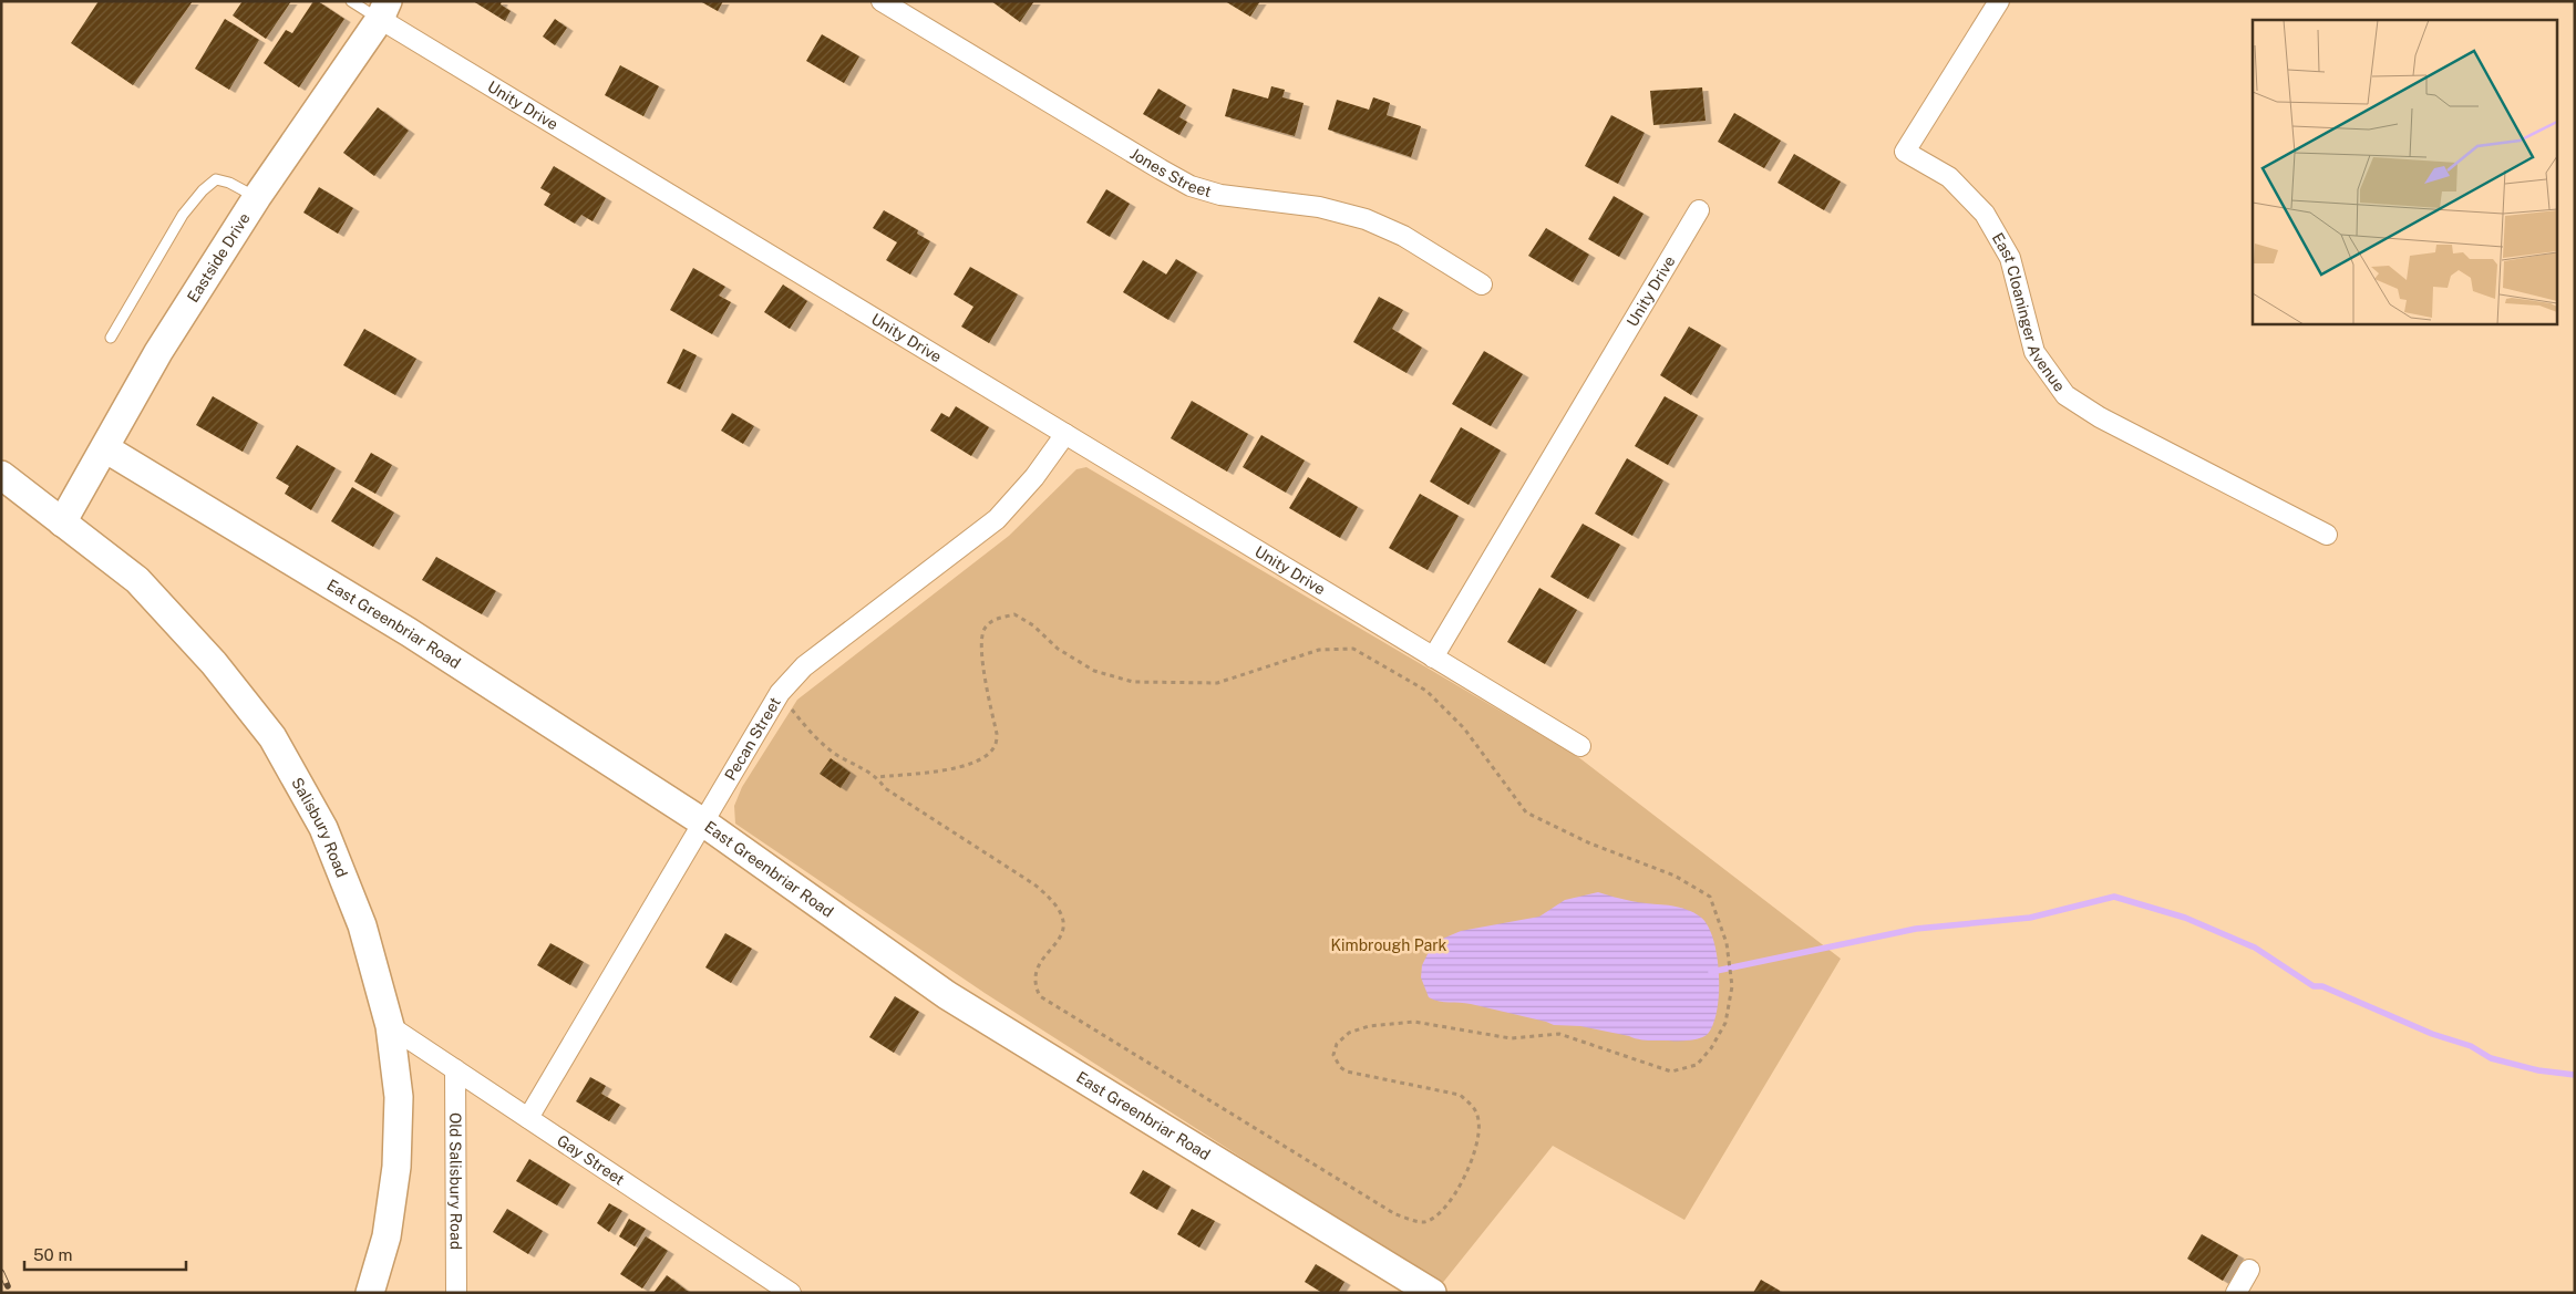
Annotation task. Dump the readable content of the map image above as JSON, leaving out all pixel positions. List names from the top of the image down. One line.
{"streets":{"street":["Unity Drive","Jones Street","Eastside Drive","East Cloaninger Avenue","East Greenbriar Road","Pecan Street","Salisbury Road","Gay Street","Old Salisbury Road"]},"crossings":[["Unity Drive","Eastside Drive"],["Unity Drive","Pecan Street"],["Eastside Drive","East Greenbriar Road"],["Eastside Drive","Salisbury Road"],["East Greenbriar Road","Pecan Street"],["Pecan Street","Gay Street"],["Salisbury Road","Gay Street"],["Gay Street","Old Salisbury Road"]],"parks":["Kimbrough Park"],"scale_bar":"50 m"}
